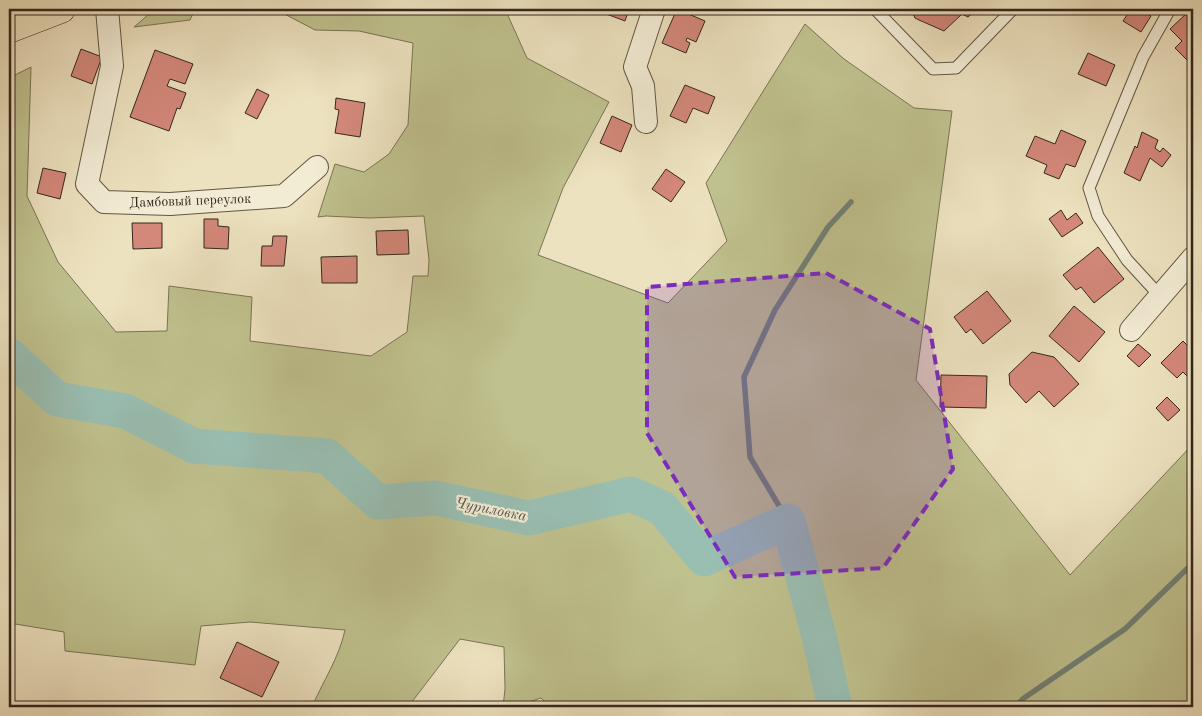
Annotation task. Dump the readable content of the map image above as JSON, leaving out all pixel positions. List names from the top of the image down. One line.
{"streets":{"street":["Дамбовый переулок"]},"water":["Чуриловка"]}
